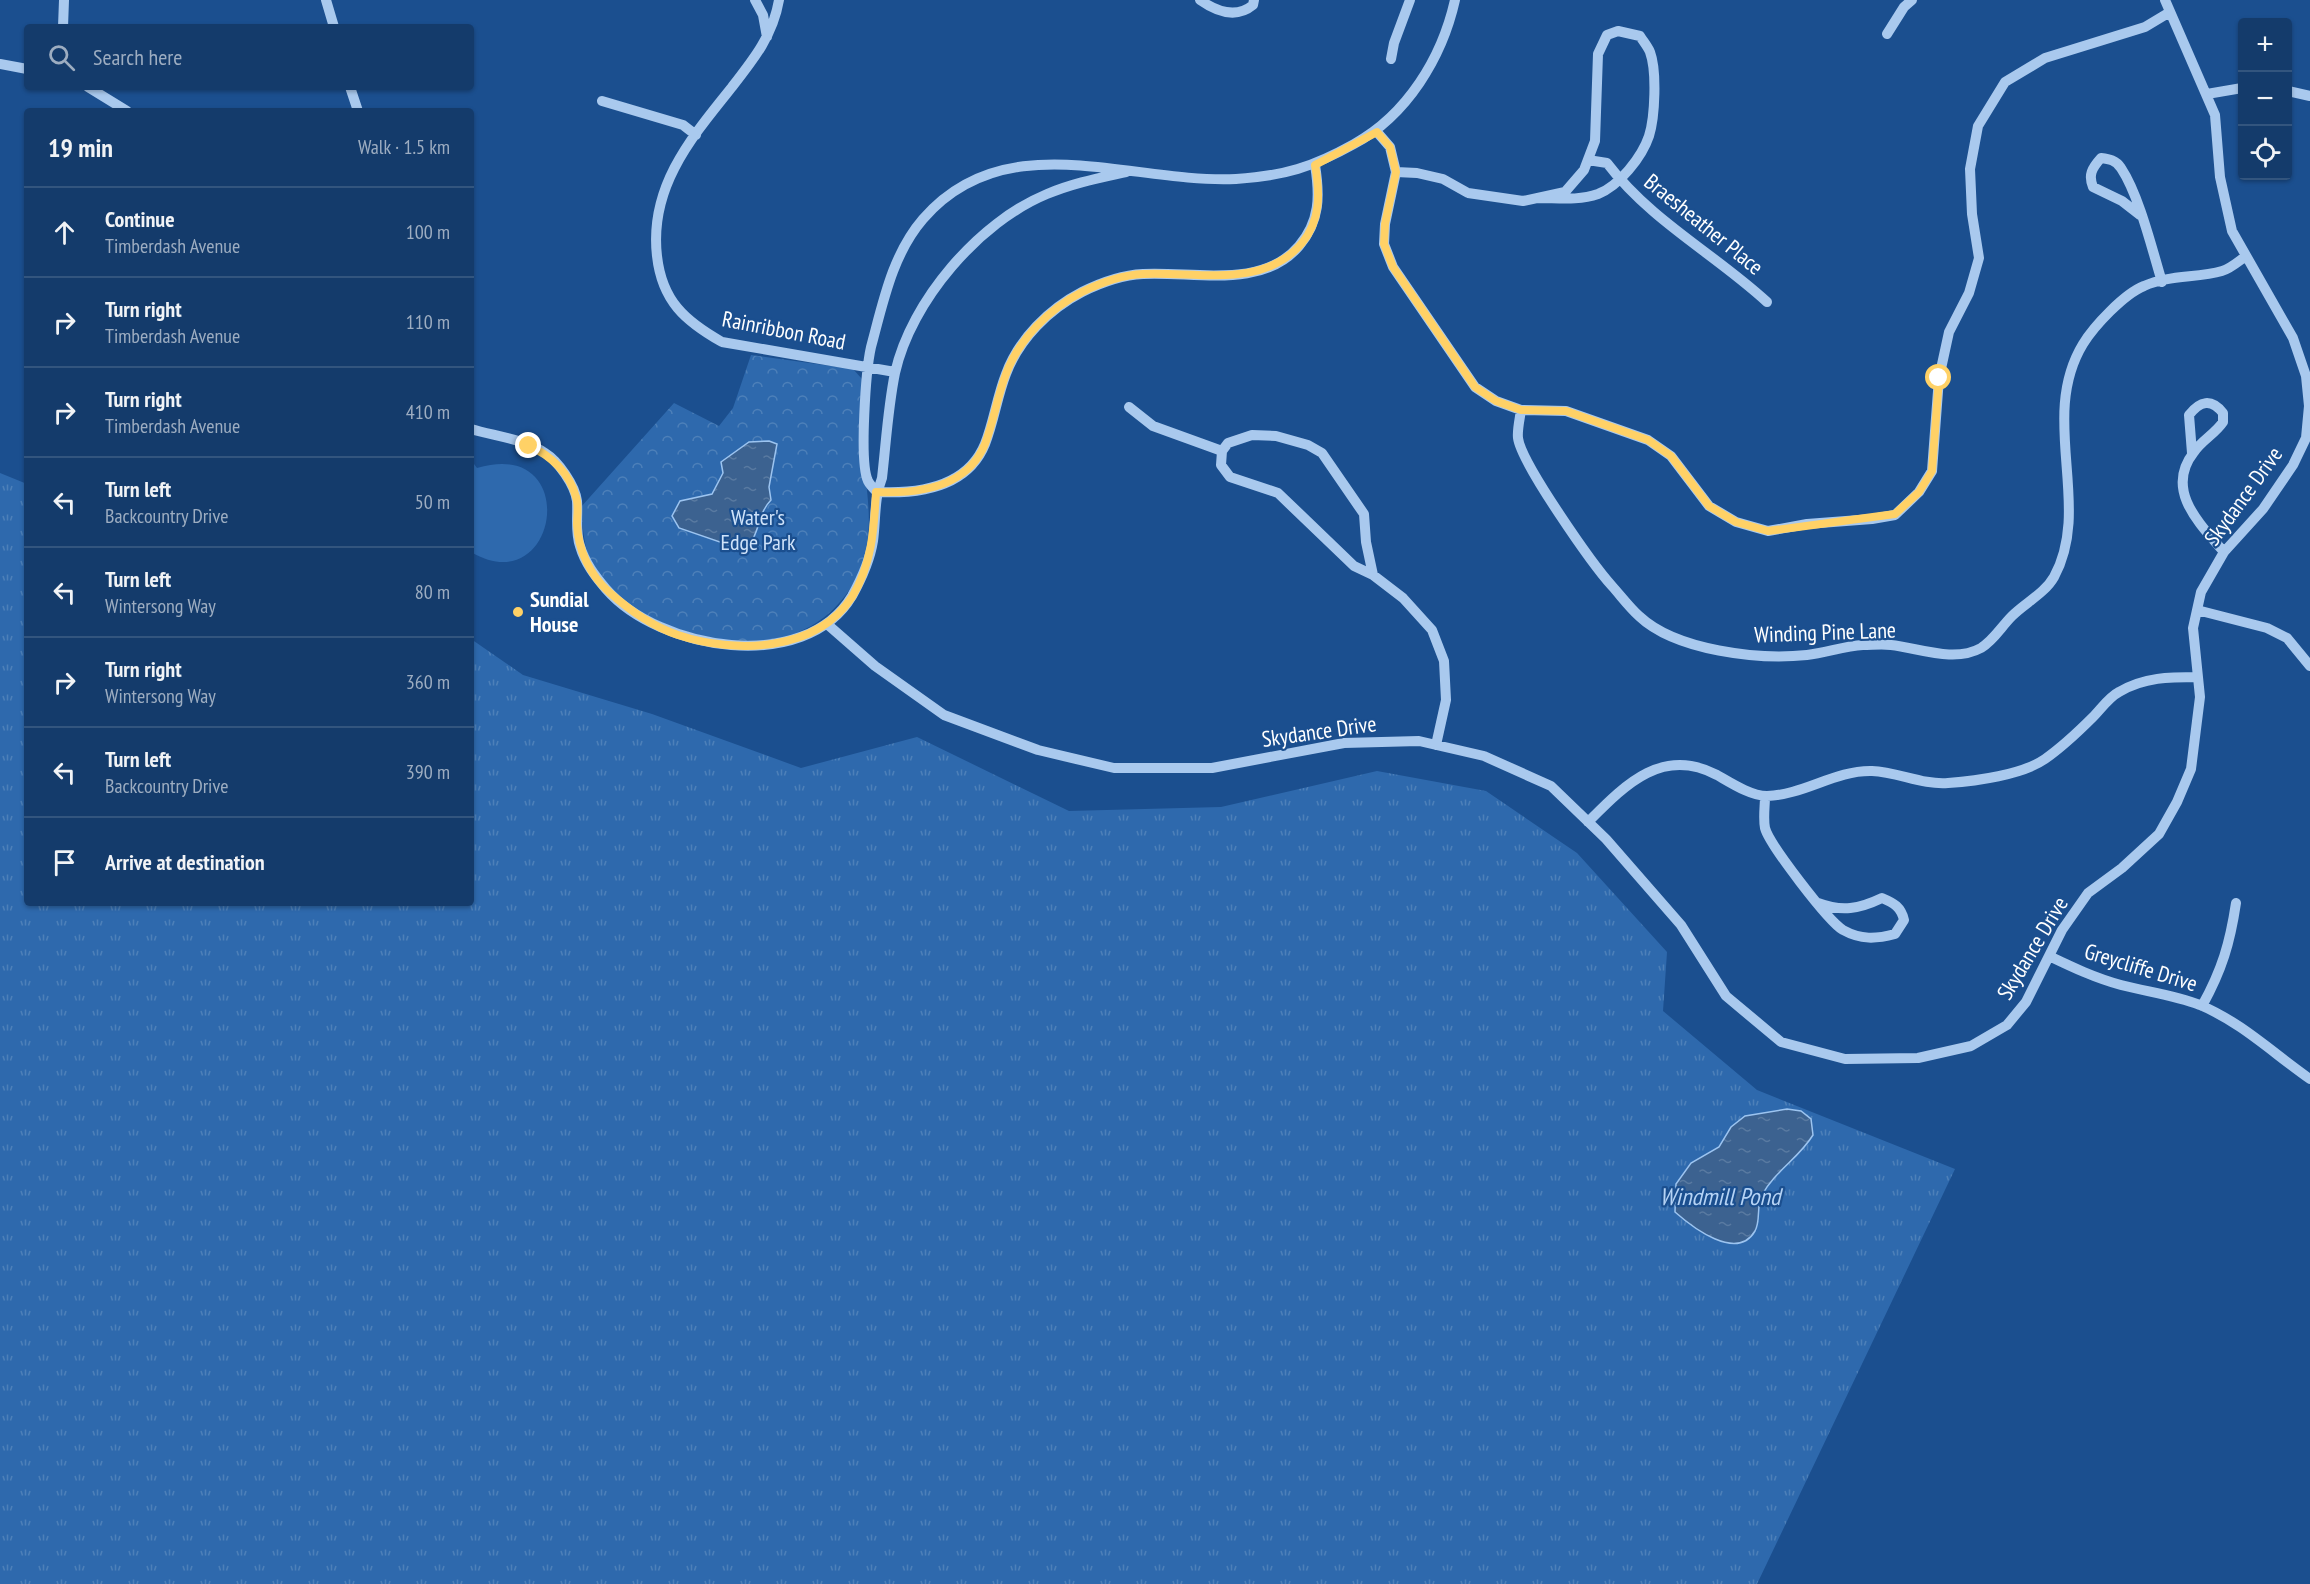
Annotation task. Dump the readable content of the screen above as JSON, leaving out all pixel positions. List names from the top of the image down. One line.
{"streets":{"street":["Braesheather Place","Rainribbon Road","Skydance Drive","Winding Pine Lane","Greycliffe Drive"]},"crossings":[["Skydance Drive","Winding Pine Lane"],["Skydance Drive","Greycliffe Drive"]],"water":["Windmill Pond"],"parks":["Water's Edge Park"],"places":["Sundial House"],"page":{"map_buttons":["+","−"],"search":"Search here","heading":["19 min","Walk · 1.5 km"],"list":[["Continue","Timberdash Avenue","100 m"],["Turn right","Timberdash Avenue","110 m"],["Turn right","Timberdash Avenue","410 m"],["Turn left","Backcountry Drive","50 m"],["Turn left","Wintersong Way","80 m"],["Turn right","Wintersong Way","360 m"],["Turn left","Backcountry Drive","390 m"],"Arrive at destination"]}}
